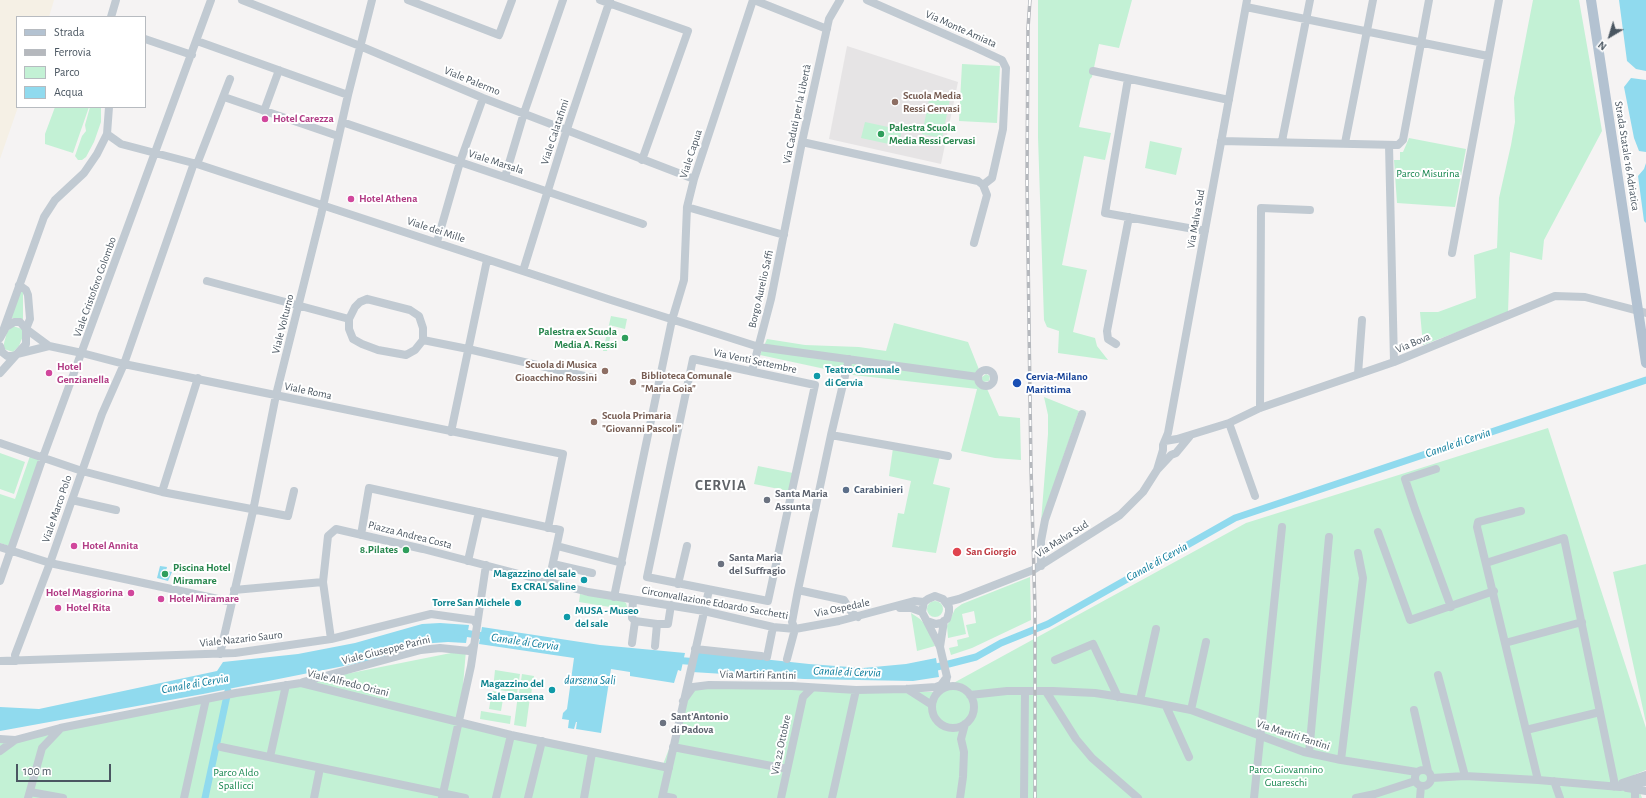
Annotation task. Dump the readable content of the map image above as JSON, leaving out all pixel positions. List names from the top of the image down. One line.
{"streets":{"main road":["Strada Statale 16 Adriatica"],"street":["Via Monte Amiata","Viale Palermo","Via Caduti per la Libertà","Viale Calatafimi","Viale Capua","Viale Marsala","Via Malva Sud","Viale dei Mille","Viale Cristoforo Colombo","Borgo Aurelio Saffi","Viale Volturno","Via Bova","Via Venti Settembre","Viale Roma","Viale Marco Polo","Piazza Andrea Costa","Circonvallazione Edoardo Sacchetti","Via Ospedale","Viale Nazario Sauro","Viale Giuseppe Parini","Via Martiri Fantini","Viale Alfredo Oriani","Via 22 Ottobre"]},"crossings":[["Viale Palermo","Viale Calatafimi"],["Viale Palermo","Viale Capua"],["Viale Palermo","Viale Volturno"],["Via Caduti per la Libertà","Borgo Aurelio Saffi"],["Viale Calatafimi","Viale Marsala"],["Viale Calatafimi","Viale dei Mille"],["Viale Capua","Viale dei Mille"],["Strada Statale 16 Adriatica","Via Bova"],["Viale Marsala","Viale Volturno"],["Via Malva Sud","Via Bova"],["Viale dei Mille","Viale Cristoforo Colombo"],["Viale dei Mille","Borgo Aurelio Saffi"],["Viale dei Mille","Viale Volturno"],["Viale dei Mille","Viale Marco Polo"],["Viale dei Mille","Circonvallazione Edoardo Sacchetti"],["Viale Cristoforo Colombo","Viale Roma"],["Borgo Aurelio Saffi","Via Venti Settembre"],["Viale Volturno","Viale Roma"],["Viale Volturno","Viale Nazario Sauro"],["Viale Roma","Viale Marco Polo"],["Viale Roma","Piazza Andrea Costa"],["Viale Marco Polo","Viale Nazario Sauro"],["Piazza Andrea Costa","Circonvallazione Edoardo Sacchetti"],["Circonvallazione Edoardo Sacchetti","Via Ospedale"],["Viale Giuseppe Parini","Viale Alfredo Oriani"]],"districts":["CERVIA"],"water":["Canale di Cervia","darsena Sali"],"parks":["Parco Misurina","Parco Giovannino Guareschi","Parco Aldo Spallicci"],"places":["Scuola Media Ressi Gervasi","Hotel Carezza","Palestra Scuola Media Ressi Gervasi","Hotel Athena","Palestra ex Scuola Media A. Ressi","Scuola di Musica Gioacchino Rossini","Hotel Genzianella","Teatro Comunale di Cervia","Biblioteca Comunale \"Maria Goia\"","Cervia-Milano Marittima","Scuola Primaria \"Giovanni Pascoli\"","Carabinieri","Santa Maria Assunta","Hotel Annita","8.Pilates","San Giorgio","Santa Maria del Suffragio","Piscina Hotel Miramare","Magazzino del sale Ex CRAL Saline","Hotel Maggiorina","Hotel Miramare","Torre San Michele","Hotel Rita","MUSA - Museo del sale","Magazzino del Sale Darsena","Sant'Antonio di Padova"],"legend":["Strada","Ferrovia","Parco","Acqua"],"scale_bar":"100 m","north":"bottom left"}
